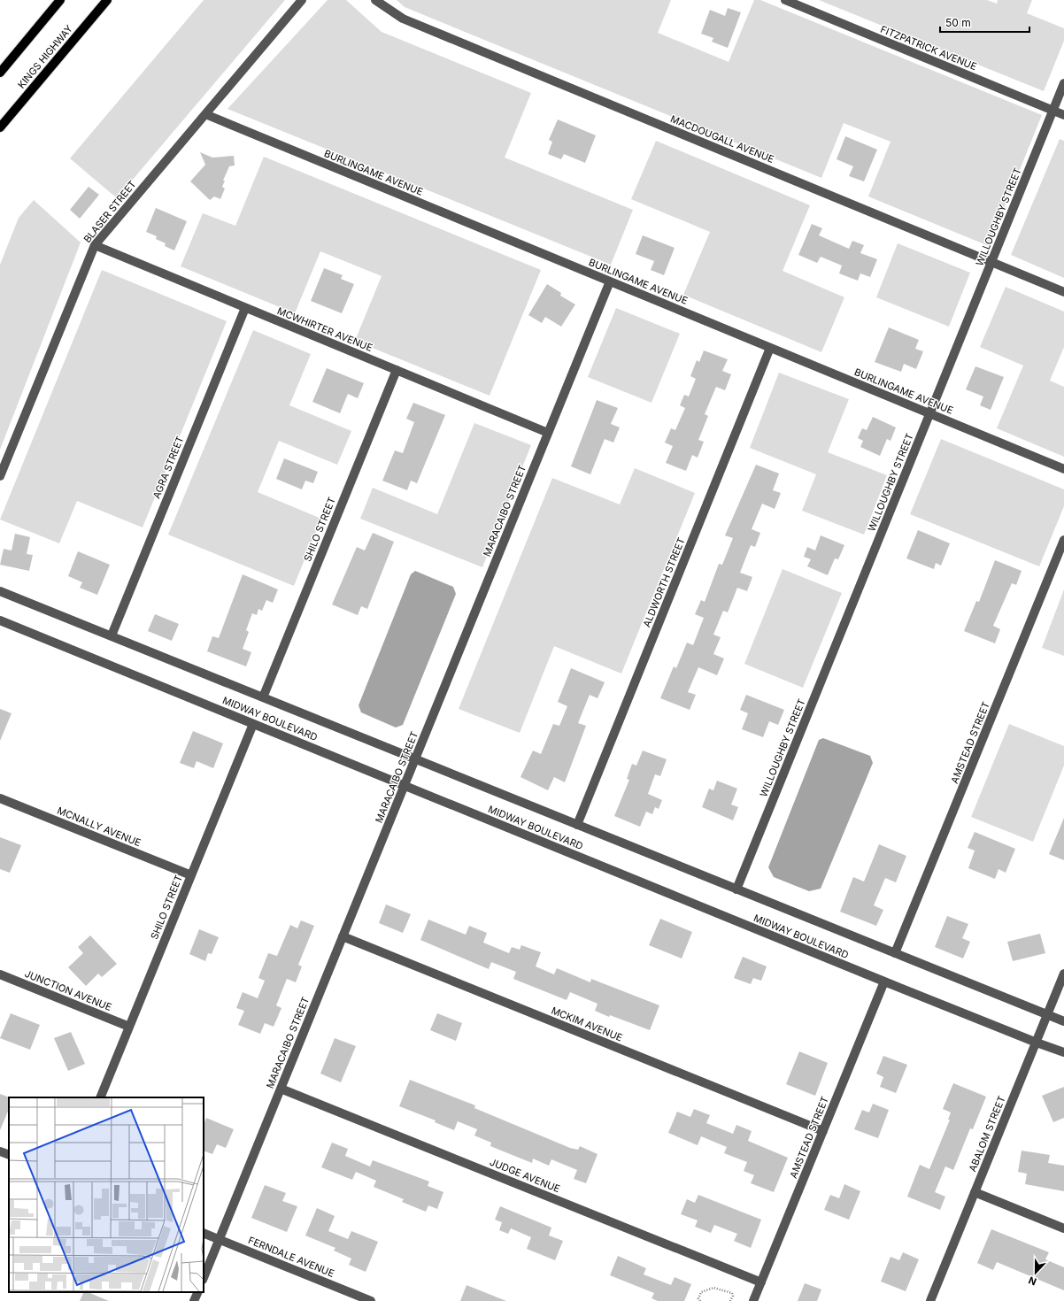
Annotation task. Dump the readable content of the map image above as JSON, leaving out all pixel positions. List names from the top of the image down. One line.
{"streets":{"main road":["KINGS HIGHWAY"],"street":["FITZPATRICK AVENUE","MACDOUGALL AVENUE","BURLINGAME AVENUE","BLASER STREET","WILLOUGHBY STREET","MCWHIRTER AVENUE","AGRA STREET","MARACAIBO STREET","SHILO STREET","ALDWORTH STREET","MIDWAY BOULEVARD","AMSTEAD STREET","MCNALLY AVENUE","JUNCTION AVENUE","MCKIM AVENUE","ABALOM STREET","JUDGE AVENUE","FERNDALE AVENUE"]},"crossings":[["FITZPATRICK AVENUE","WILLOUGHBY STREET"],["MACDOUGALL AVENUE","WILLOUGHBY STREET"],["BURLINGAME AVENUE","BLASER STREET"],["BURLINGAME AVENUE","WILLOUGHBY STREET"],["BURLINGAME AVENUE","MARACAIBO STREET"],["BURLINGAME AVENUE","ALDWORTH STREET"],["BLASER STREET","MCWHIRTER AVENUE"],["WILLOUGHBY STREET","MIDWAY BOULEVARD"],["MCWHIRTER AVENUE","AGRA STREET"],["MCWHIRTER AVENUE","MARACAIBO STREET"],["MCWHIRTER AVENUE","SHILO STREET"],["AGRA STREET","MIDWAY BOULEVARD"],["MARACAIBO STREET","MIDWAY BOULEVARD"],["MARACAIBO STREET","MCKIM AVENUE"],["MARACAIBO STREET","JUDGE AVENUE"],["MARACAIBO STREET","FERNDALE AVENUE"],["SHILO STREET","MIDWAY BOULEVARD"],["SHILO STREET","MCNALLY AVENUE"],["SHILO STREET","JUNCTION AVENUE"],["ALDWORTH STREET","MIDWAY BOULEVARD"],["MIDWAY BOULEVARD","AMSTEAD STREET"],["MIDWAY BOULEVARD","ABALOM STREET"],["AMSTEAD STREET","MCKIM AVENUE"],["AMSTEAD STREET","JUDGE AVENUE"]],"scale_bar":"50 m","north":"bottom"}
